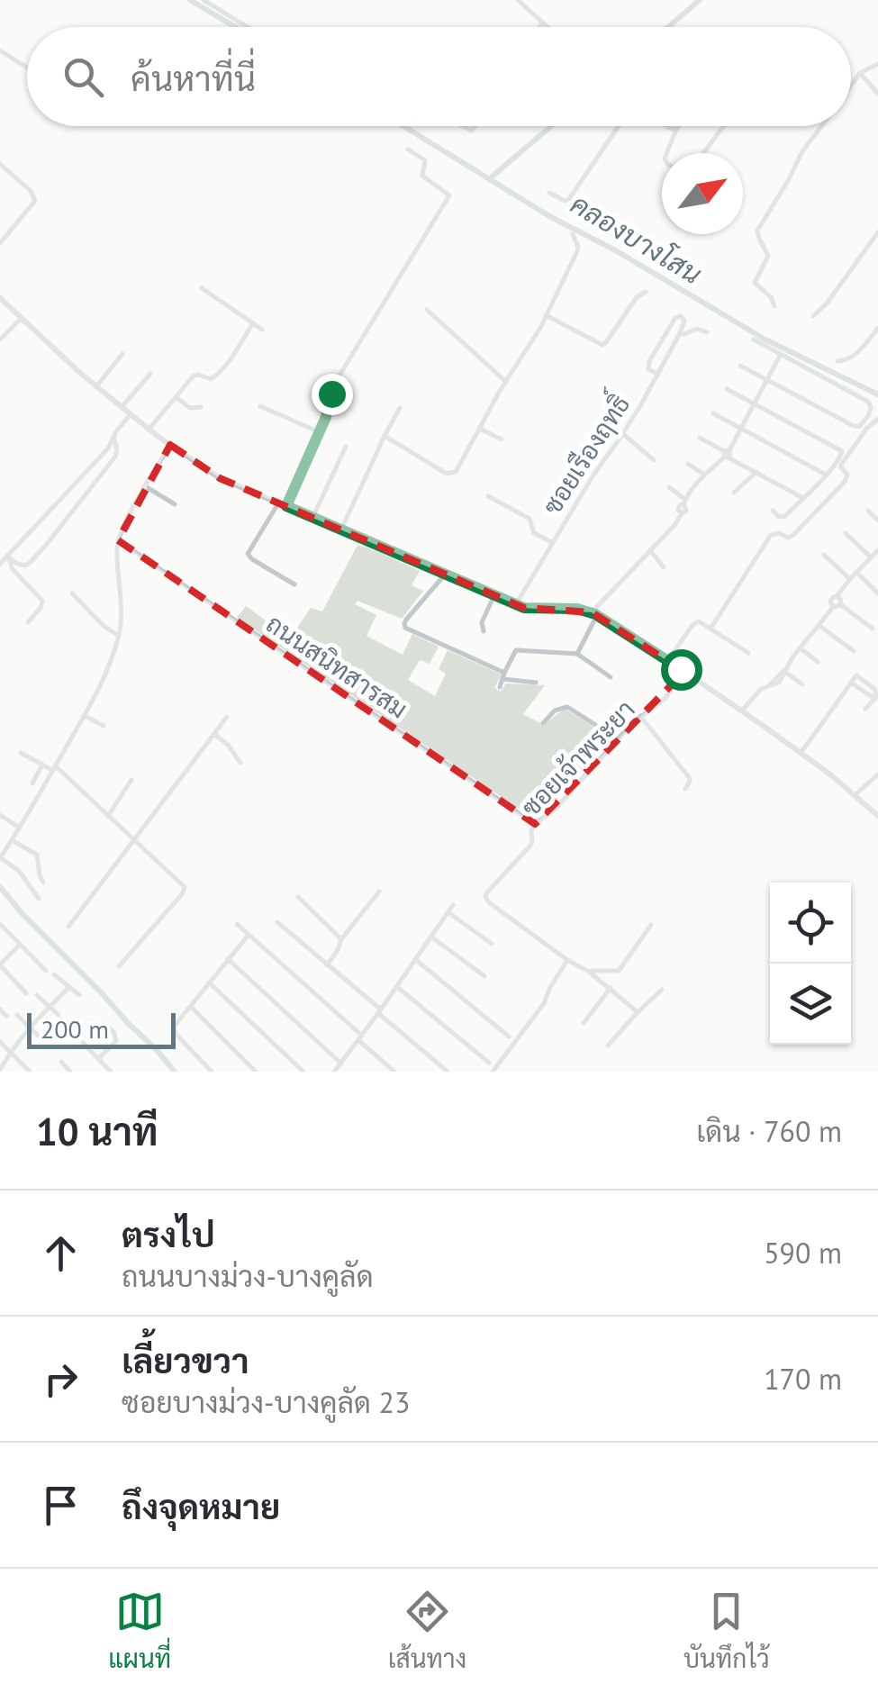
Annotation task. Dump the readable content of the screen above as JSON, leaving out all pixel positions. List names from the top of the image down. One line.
{"streets":{"street":["ซอยเรืองฤทธิ์","ถนนสนิทสารสม","ซอยเจ้าพระยา"]},"crossings":[["ถนนสนิทสารสม","ซอยเจ้าพระยา"]],"water":["คลองบางโสน"],"scale_bar":"200 m","north":"top right","page":{"search":"ค้นหาที่นี่","scale":"200 m","heading":["10 นาที","เดิน · 760 m"],"list":[["ตรงไป","ถนนบางม่วง-บางคูลัด","590 m"],["เลี้ยวขวา","ซอยบางม่วง-บางคูลัด 23","170 m"],"ถึงจุดหมาย"],"nav":["แผนที่","เส้นทาง","บันทึกไว้"]}}
